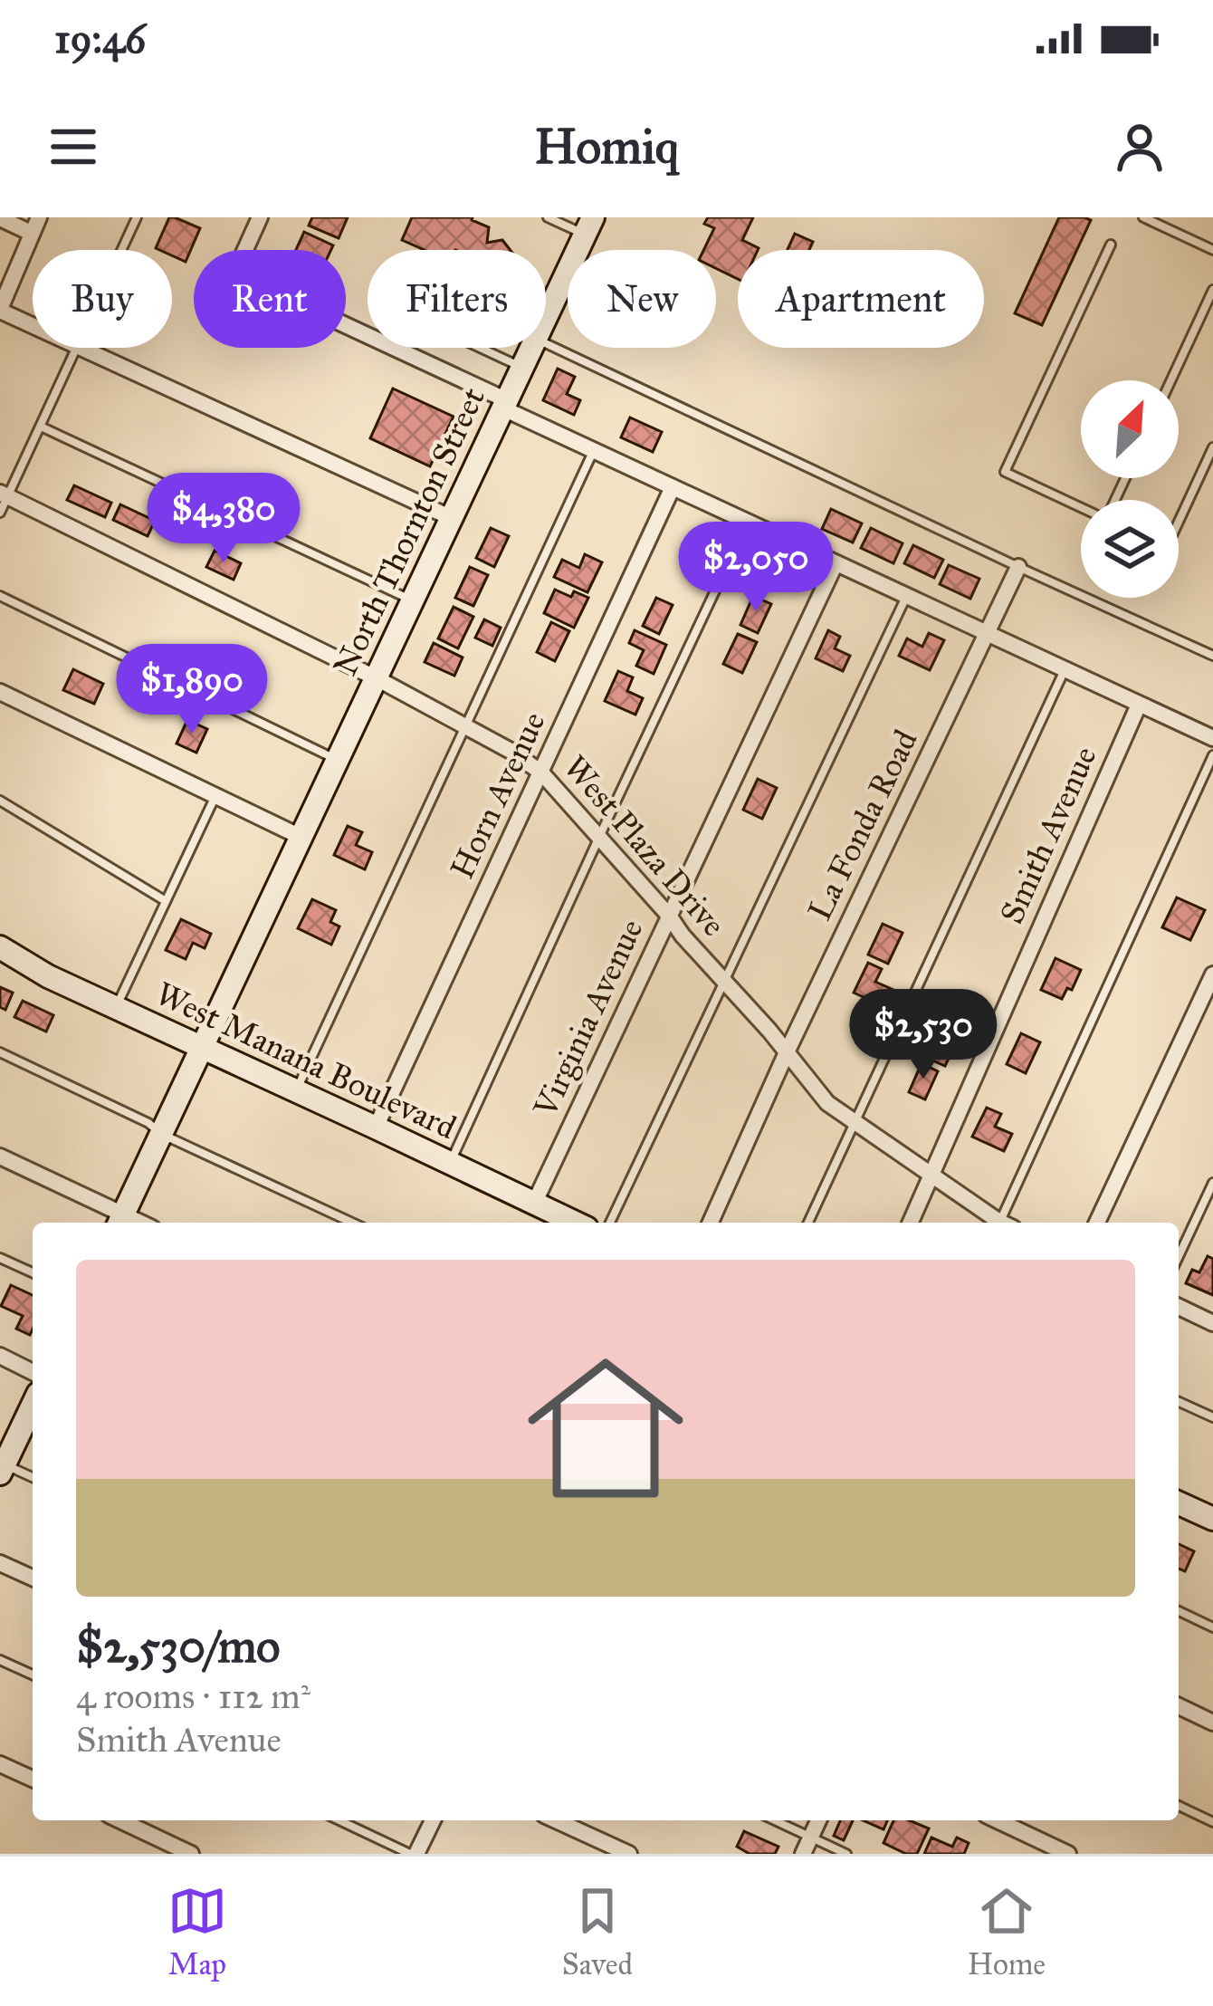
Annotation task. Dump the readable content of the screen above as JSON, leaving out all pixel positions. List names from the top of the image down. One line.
{"streets":{"street":["North Thornton Street","Horn Avenue","La Fonda Road","Smith Avenue","West Plaza Drive","Virginia Avenue","West Manana Boulevard"]},"crossings":[["North Thornton Street","West Plaza Drive"],["North Thornton Street","West Manana Boulevard"],["Horn Avenue","West Plaza Drive"],["Horn Avenue","West Manana Boulevard"],["La Fonda Road","West Plaza Drive"],["Smith Avenue","West Plaza Drive"],["West Plaza Drive","Virginia Avenue"],["Virginia Avenue","West Manana Boulevard"]],"north":"top right","page":{"status":"19:46","header":"Homiq","chip":["Buy","Rent","Filters","New","Apartment"],"price":["$4,380","$2,050","$1,890","$2,530"],"list":[{"name":"$2,530/mo","note":"4 rooms · 112 m² · Smith Avenue"}],"tabs":["Map","Saved","Home"]}}
